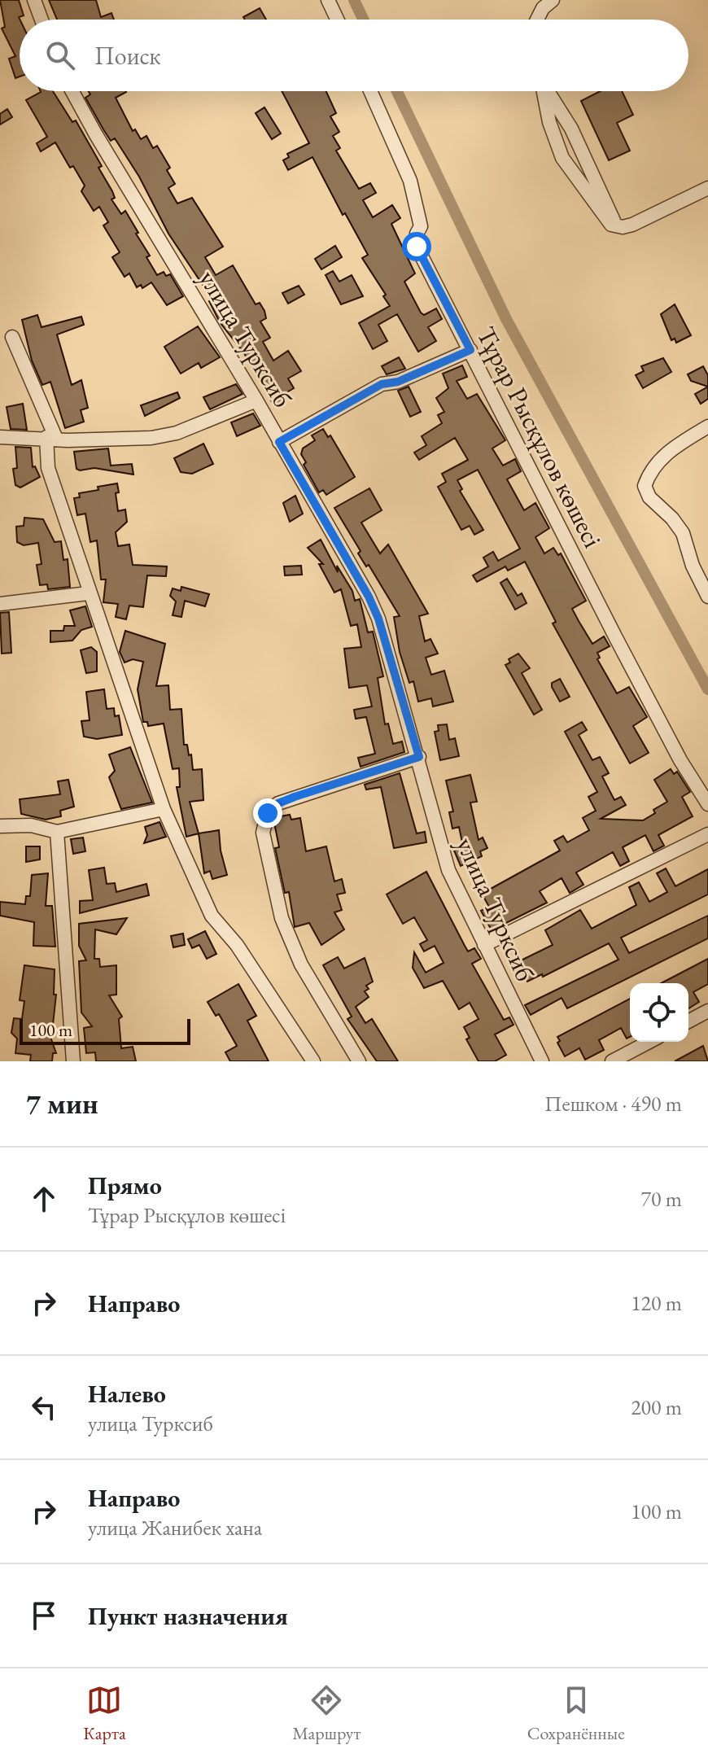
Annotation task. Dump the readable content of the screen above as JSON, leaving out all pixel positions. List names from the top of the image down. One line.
{"streets":{"street":["улица Турксиб","Тұрар Рысқұлов көшесі"]},"scale_bar":"100 m","page":{"search":"Поиск","scale":"100 m","heading":["7 мин","Пешком · 490 m"],"list":[["Прямо","Тұрар Рысқұлов көшесі","70 m"],["Направо","120 m"],["Налево","улица Турксиб","200 m"],["Направо","улица Жанибек хана","100 m"],"Пункт назначения"],"nav":["Карта","Маршрут","Сохранённые"]}}
